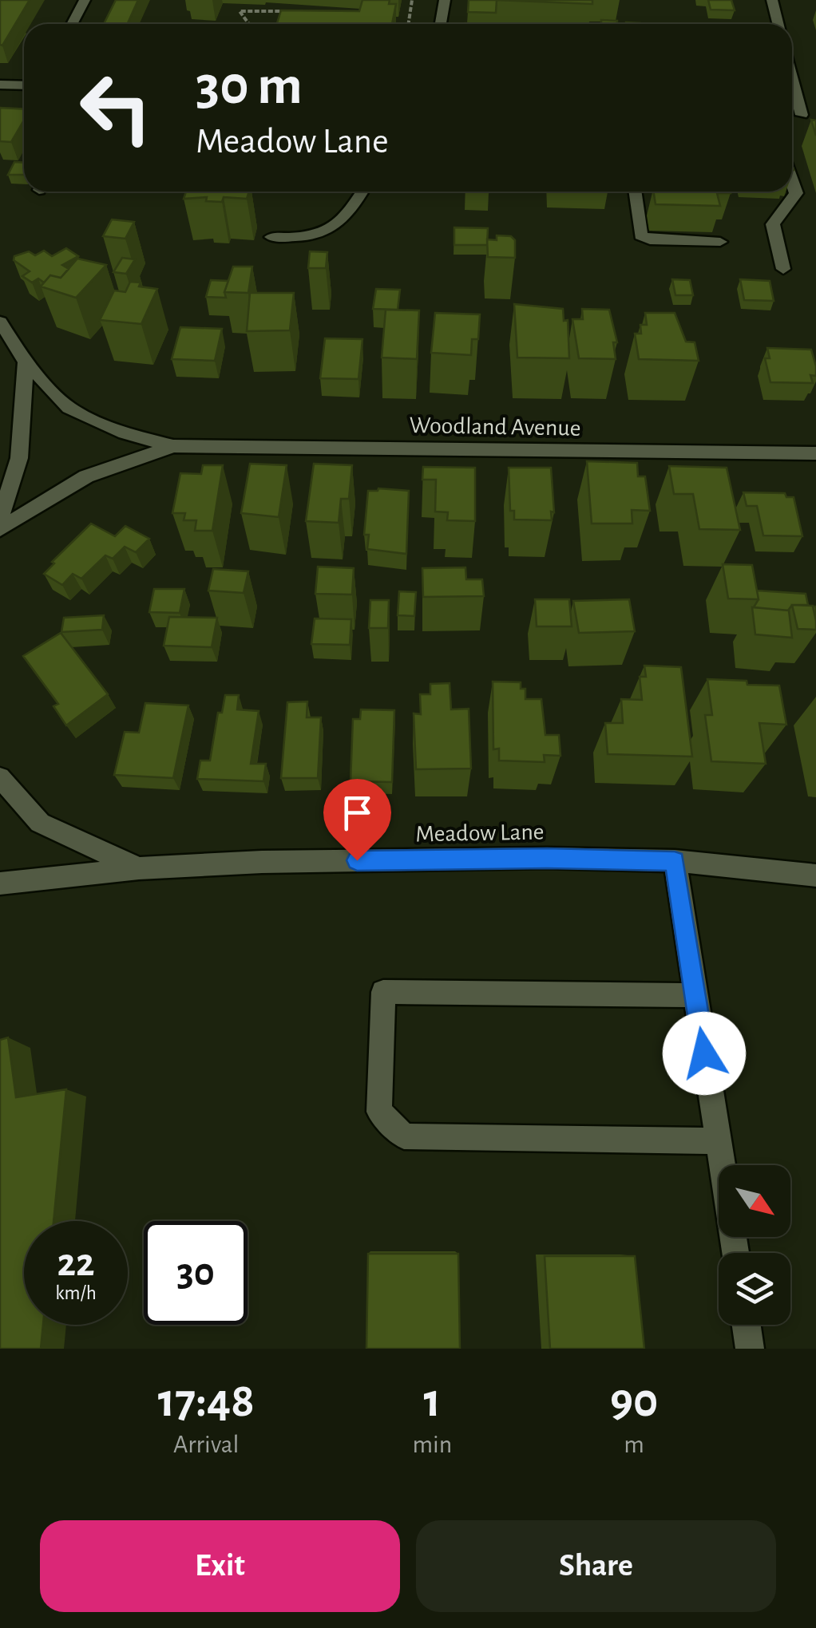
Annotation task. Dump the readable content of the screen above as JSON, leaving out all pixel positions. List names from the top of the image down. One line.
{"streets":{"street":["Woodland Avenue","Meadow Lane"]},"north":"bottom right","page":{"turn":["30 m","Meadow Lane"],"speed":"22 km/h","limit":"30","eta":["17:48","Arrival","1","min","90","m"],"buttons":["Exit","Share"]}}
